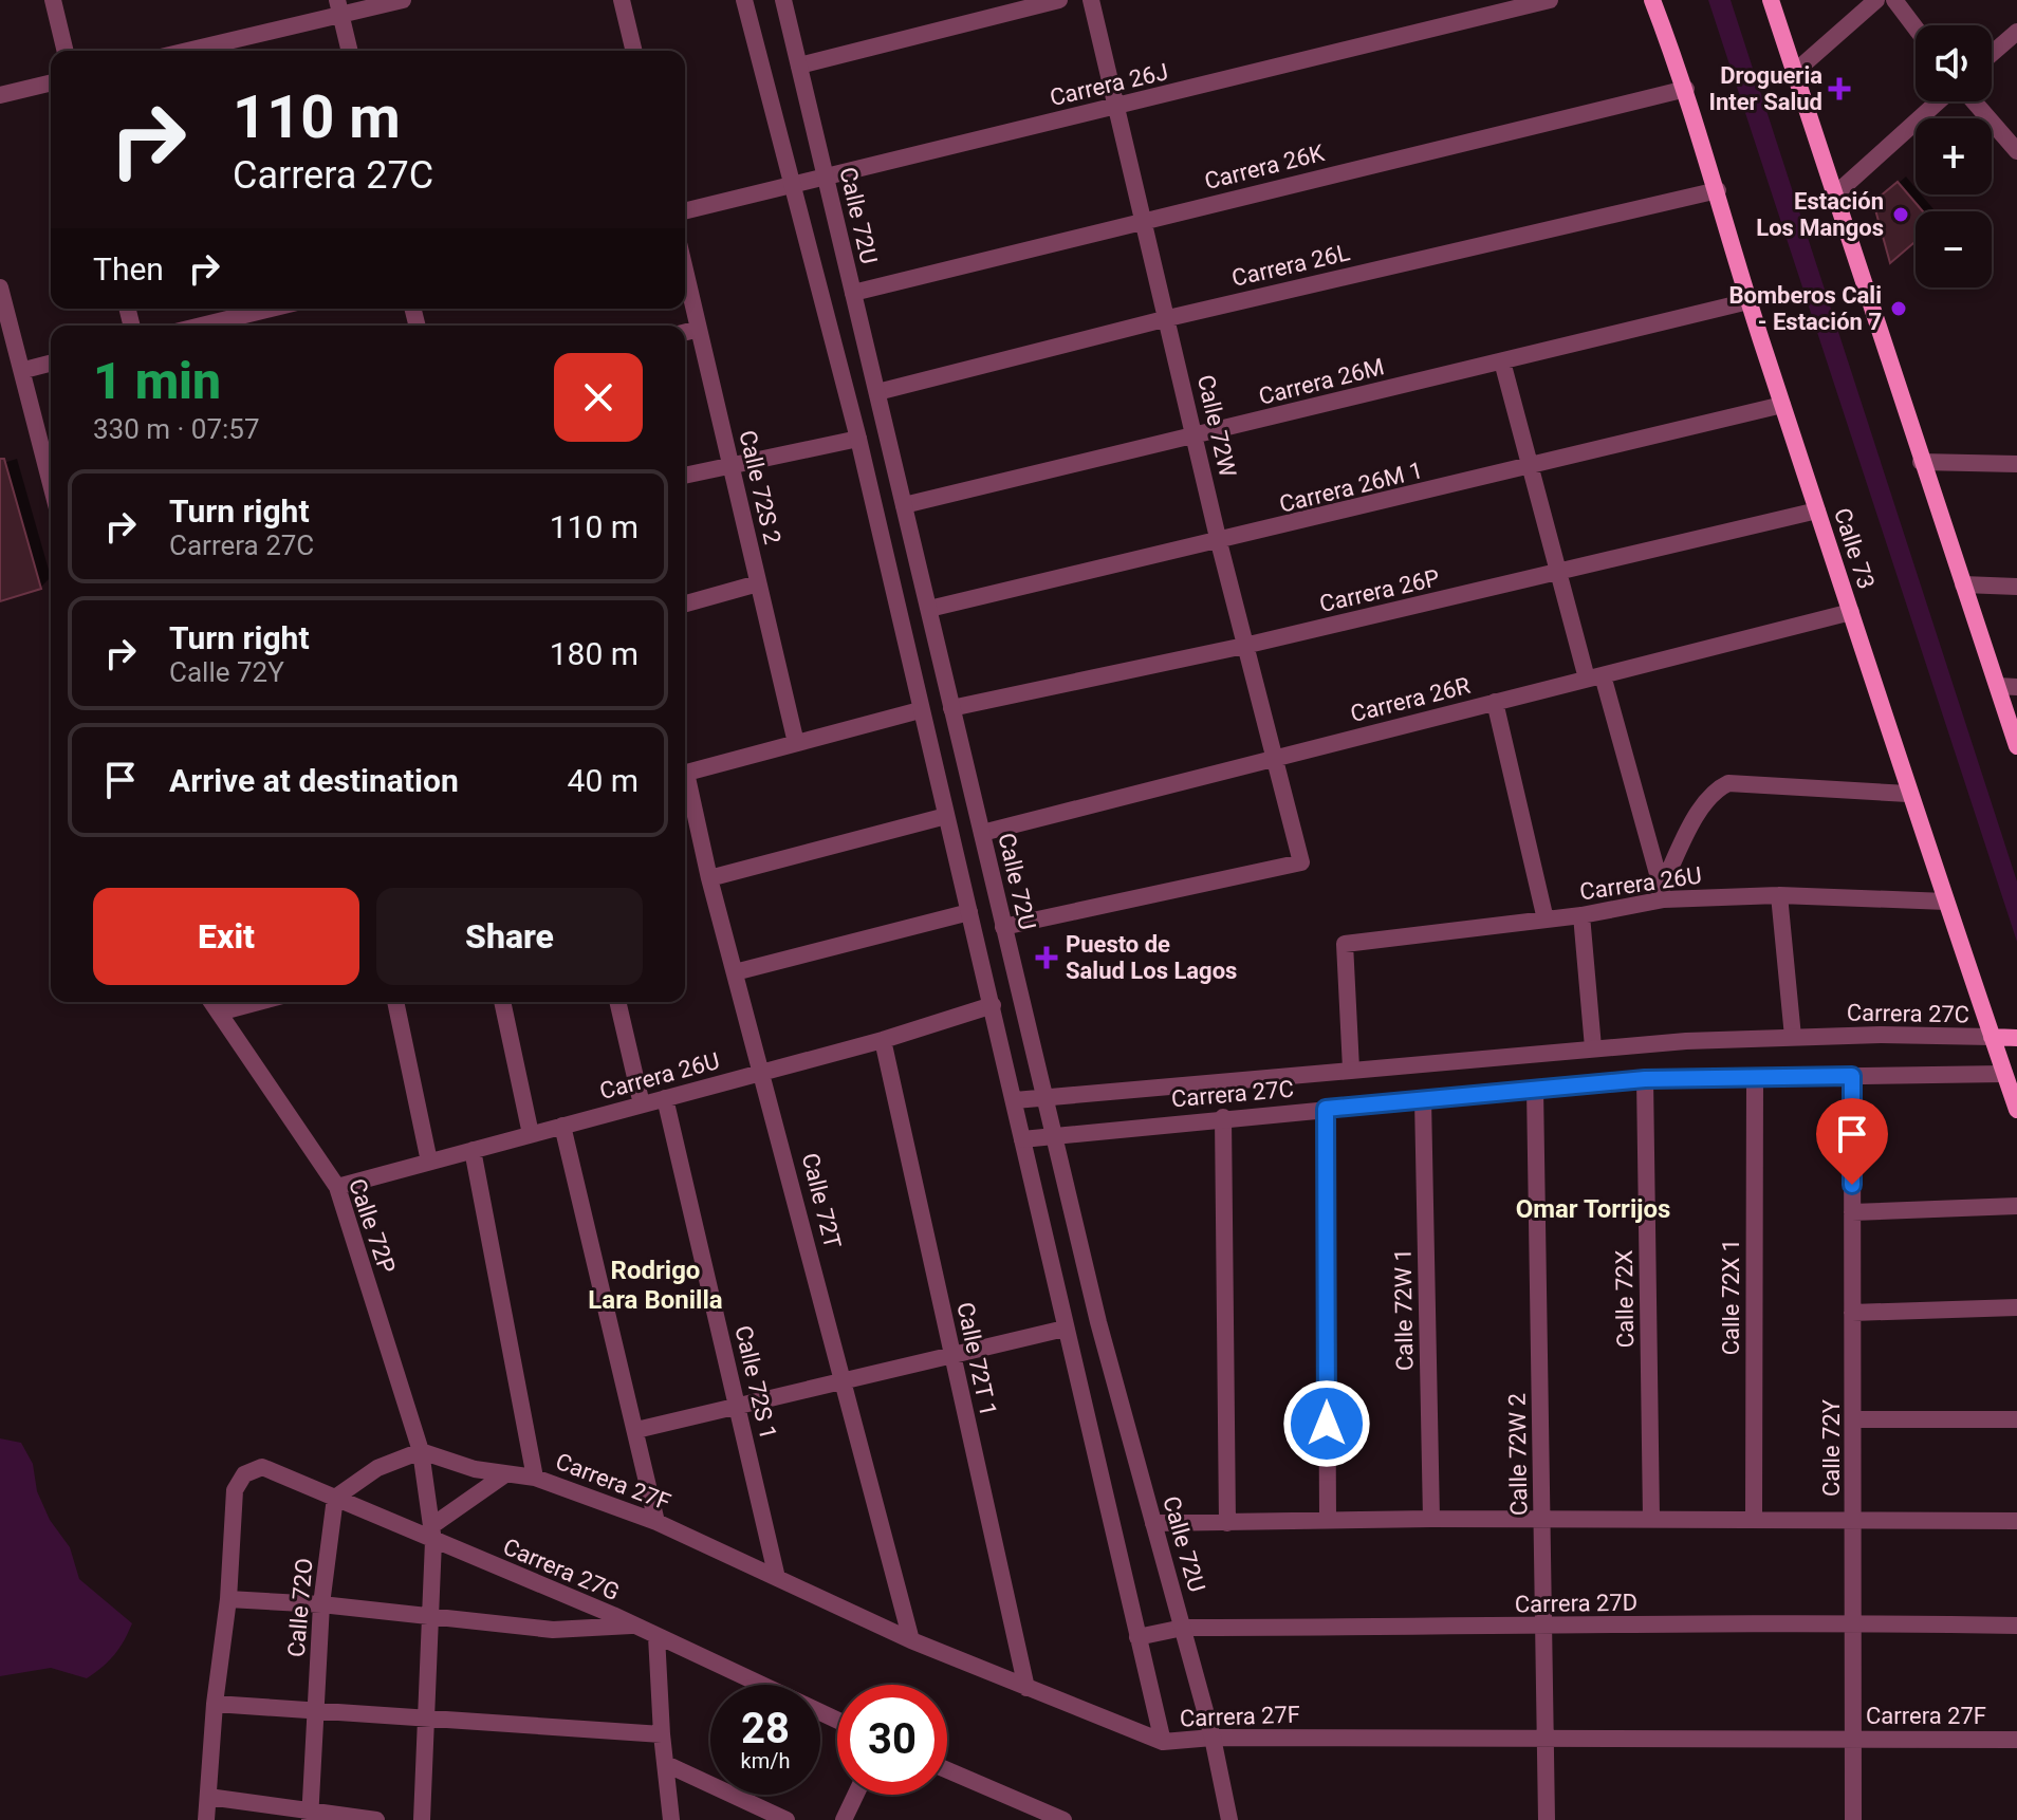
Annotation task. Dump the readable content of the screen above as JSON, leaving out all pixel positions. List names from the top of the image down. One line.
{"streets":{"main road":["Calle 73"],"street":["Carrera 26J","Carrera 26K","Calle 72U","Carrera 26L","Carrera 26M","Calle 72W","Calle 72S 2","Carrera 26M 1","Carrera 26P","Carrera 26R","Carrera 26U","Carrera 27C","Calle 72T","Calle 72P","Calle 72X 1","Calle 72X","Calle 72W 1","Calle 72T 1","Calle 72S 1","Calle 72Y","Calle 72W 2","Carrera 27F","Carrera 27G","Carrera 27D","Calle 72O"]},"crossings":[["Carrera 26J","Calle 72U"],["Carrera 26J","Calle 72W"],["Carrera 26K","Calle 72U"],["Carrera 26K","Calle 72W"],["Carrera 26K","Calle 73"],["Calle 72U","Carrera 26L"],["Calle 72U","Carrera 26M"],["Calle 72U","Calle 72W"],["Calle 72U","Carrera 26M 1"],["Calle 72U","Carrera 26P"],["Calle 72U","Carrera 26R"],["Calle 72U","Carrera 27C"],["Calle 72U","Carrera 27F"],["Calle 72U","Carrera 27D"],["Carrera 26L","Calle 72W"],["Carrera 26L","Calle 73"],["Carrera 26M","Calle 72W"],["Carrera 26M","Calle 73"],["Calle 72W","Carrera 26M 1"],["Calle 72W","Carrera 26P"],["Calle 72W","Carrera 26R"],["Carrera 26M 1","Calle 73"],["Calle 73","Carrera 26P"],["Calle 73","Carrera 26R"],["Calle 73","Carrera 26U"],["Calle 73","Carrera 27C"],["Carrera 26U","Carrera 27C"],["Carrera 26U","Calle 72T"],["Carrera 26U","Calle 72P"],["Carrera 26U","Calle 72T 1"],["Carrera 26U","Calle 72S 1"],["Carrera 27C","Calle 72X 1"],["Carrera 27C","Calle 72X"],["Carrera 27C","Calle 72W 1"],["Carrera 27C","Calle 72Y"],["Carrera 27C","Calle 72W 2"],["Calle 72T","Carrera 27F"],["Calle 72P","Carrera 27F"],["Calle 72P","Carrera 27G"],["Calle 72T 1","Carrera 27F"],["Calle 72S 1","Carrera 27F"],["Calle 72Y","Carrera 27F"],["Calle 72Y","Carrera 27D"],["Calle 72W 2","Carrera 27F"],["Calle 72W 2","Carrera 27D"],["Carrera 27G","Calle 72O"]],"districts":["Omar Torrijos","Rodrigo Lara Bonilla"],"places":{"health":["Drogueria Inter Salud","Puesto de Salud Los Lagos"],"other":["Estación Los Mangos","Bomberos Cali - Estación 7"]},"page":{"map_buttons":["+","−"],"turn":["110 m","Carrera 27C"],"then":"Then","heading":["1 min","330 m · 07:57"],"list":[{"name":"Turn right","note":"Carrera 27C","value":"110 m"},{"name":"Turn right","note":"Calle 72Y","value":"180 m"},{"name":"Arrive at destination","value":"40 m"}],"buttons":["Exit","Share"],"speed":"28 km/h","limit":"30"}}
